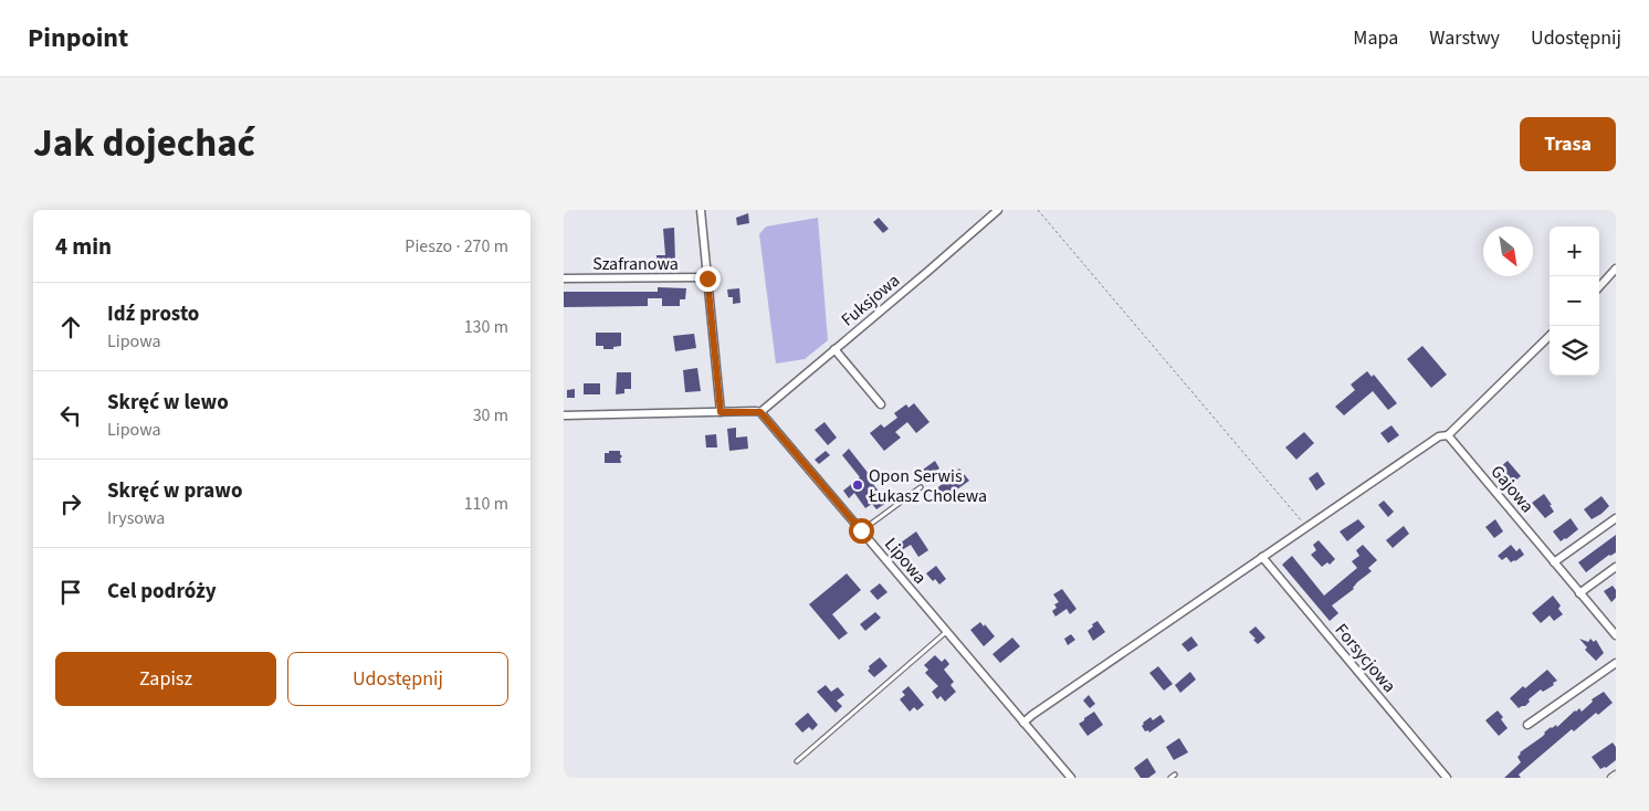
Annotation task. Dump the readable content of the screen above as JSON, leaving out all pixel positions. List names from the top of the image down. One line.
{"streets":{"street":["Szafranowa","Fuksjowa","Gajowa","Lipowa","Forsycjowa"]},"crossings":[["Fuksjowa","Lipowa"]],"places":["Opon Serwis Łukasz Cholewa"],"north":"bottom right","page":{"header":"Pinpoint","nav":["Mapa","Warstwy","Udostępnij"],"title":"Jak dojechać","buttons":["Trasa",["Zapisz","Udostępnij"]],"heading":["4 min","Pieszo · 270 m"],"map_buttons":["+","−"],"list":[["Idź prosto","Lipowa","130 m"],["Skręć w lewo","Lipowa","30 m"],["Skręć w prawo","Irysowa","110 m"],"Cel podróży"]}}
